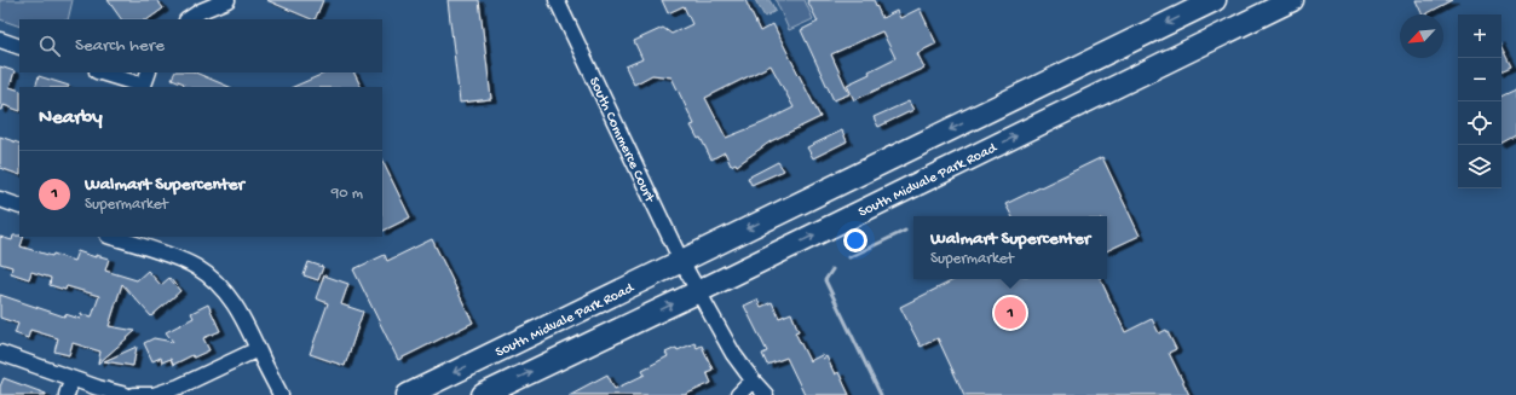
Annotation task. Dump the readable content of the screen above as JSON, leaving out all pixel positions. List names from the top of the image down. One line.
{"streets":{"main road":["South Midvale Park Road"],"street":["South Commerce Court"]},"crossings":[["South Commerce Court","South Midvale Park Road"]],"north":"bottom left","page":{"map_buttons":["+","−"],"search":"Search here","heading":"Nearby","list":[{"mark":"1","name":"Walmart Supercenter","note":"Supermarket","value":"90 m"}],"popup":["Walmart Supercenter","Supermarket"],"pins":"1"}}
